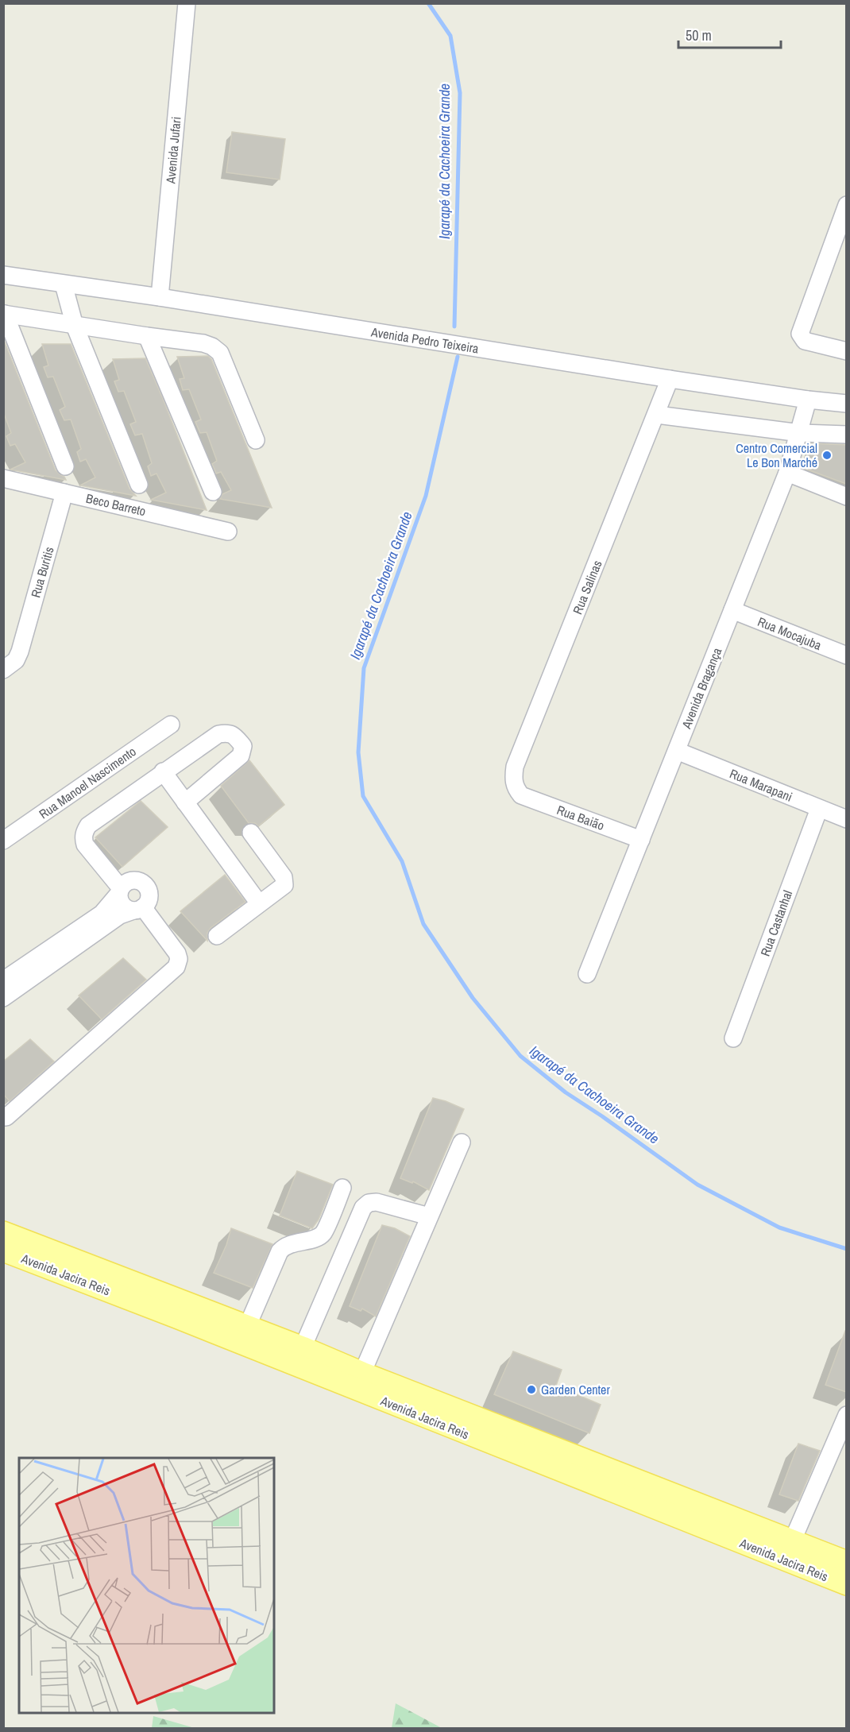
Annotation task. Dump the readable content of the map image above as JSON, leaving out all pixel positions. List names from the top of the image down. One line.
{"streets":{"main road":["Avenida Jacira Reis"],"street":["Avenida Jufari","Avenida Pedro Teixeira","Beco Barreto","Rua Buritis","Rua Salinas","Rua Mocajuba","Avenida Bragança","Rua Manoel Nascimento","Rua Marapani","Rua Baião","Rua Castanhal"]},"crossings":[["Avenida Jufari","Avenida Pedro Teixeira"],["Avenida Pedro Teixeira","Rua Salinas"],["Avenida Pedro Teixeira","Avenida Bragança"],["Beco Barreto","Rua Buritis"],["Rua Salinas","Rua Baião"],["Rua Mocajuba","Avenida Bragança"],["Avenida Bragança","Rua Marapani"],["Avenida Bragança","Rua Baião"],["Rua Marapani","Rua Castanhal"]],"water":["Igarapé da Cachoeira Grande"],"places":["Centro Comercial Le Bon Marché","Garden Center"],"scale_bar":"50 m"}
